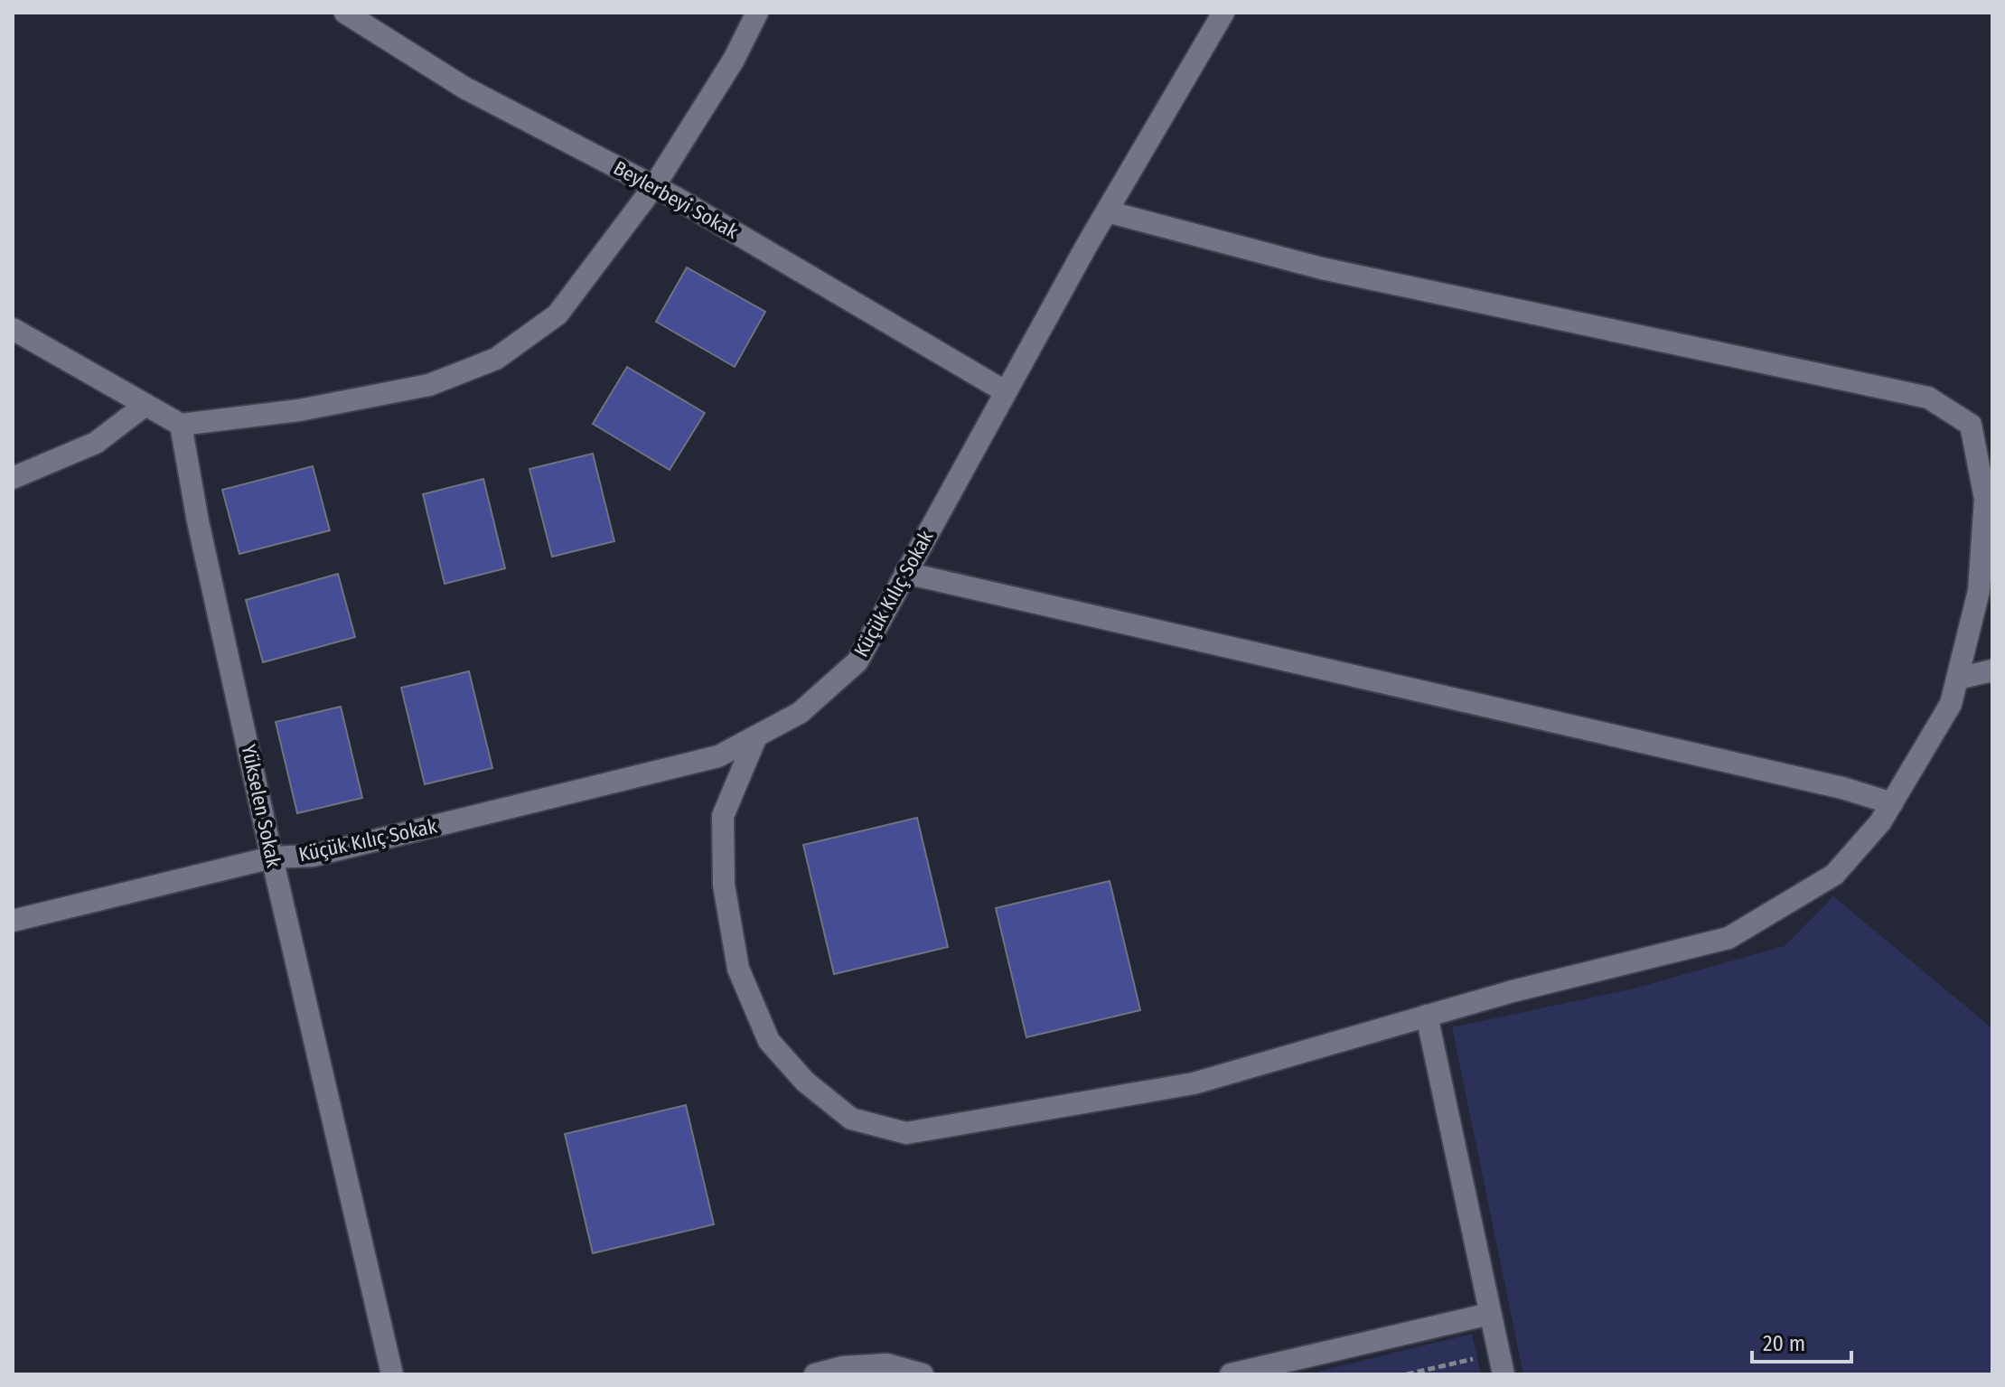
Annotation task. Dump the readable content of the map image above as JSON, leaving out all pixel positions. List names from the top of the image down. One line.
{"streets":{"street":["Beylerbeyi Sokak","Küçük Kılıç Sokak","Yükselen Sokak"]},"crossings":[["Beylerbeyi Sokak","Küçük Kılıç Sokak"],["Küçük Kılıç Sokak","Yükselen Sokak"]],"scale_bar":"20 m"}
